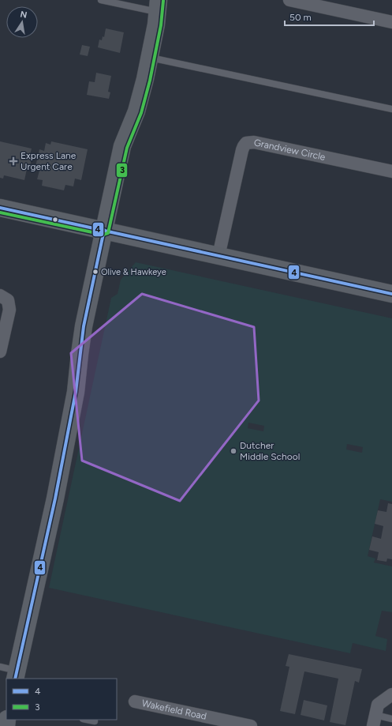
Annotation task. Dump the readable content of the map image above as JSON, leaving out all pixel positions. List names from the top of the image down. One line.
{"streets":{"street":["Grandview Circle","Wakefield Road"]},"places":{"health":["Express Lane Urgent Care"],"other":["Olive & Hawkeye","Dutcher Middle School"]},"lines":["transit line 3","transit line 4"],"legend":["4","3"],"scale_bar":"50 m","north":"top"}
